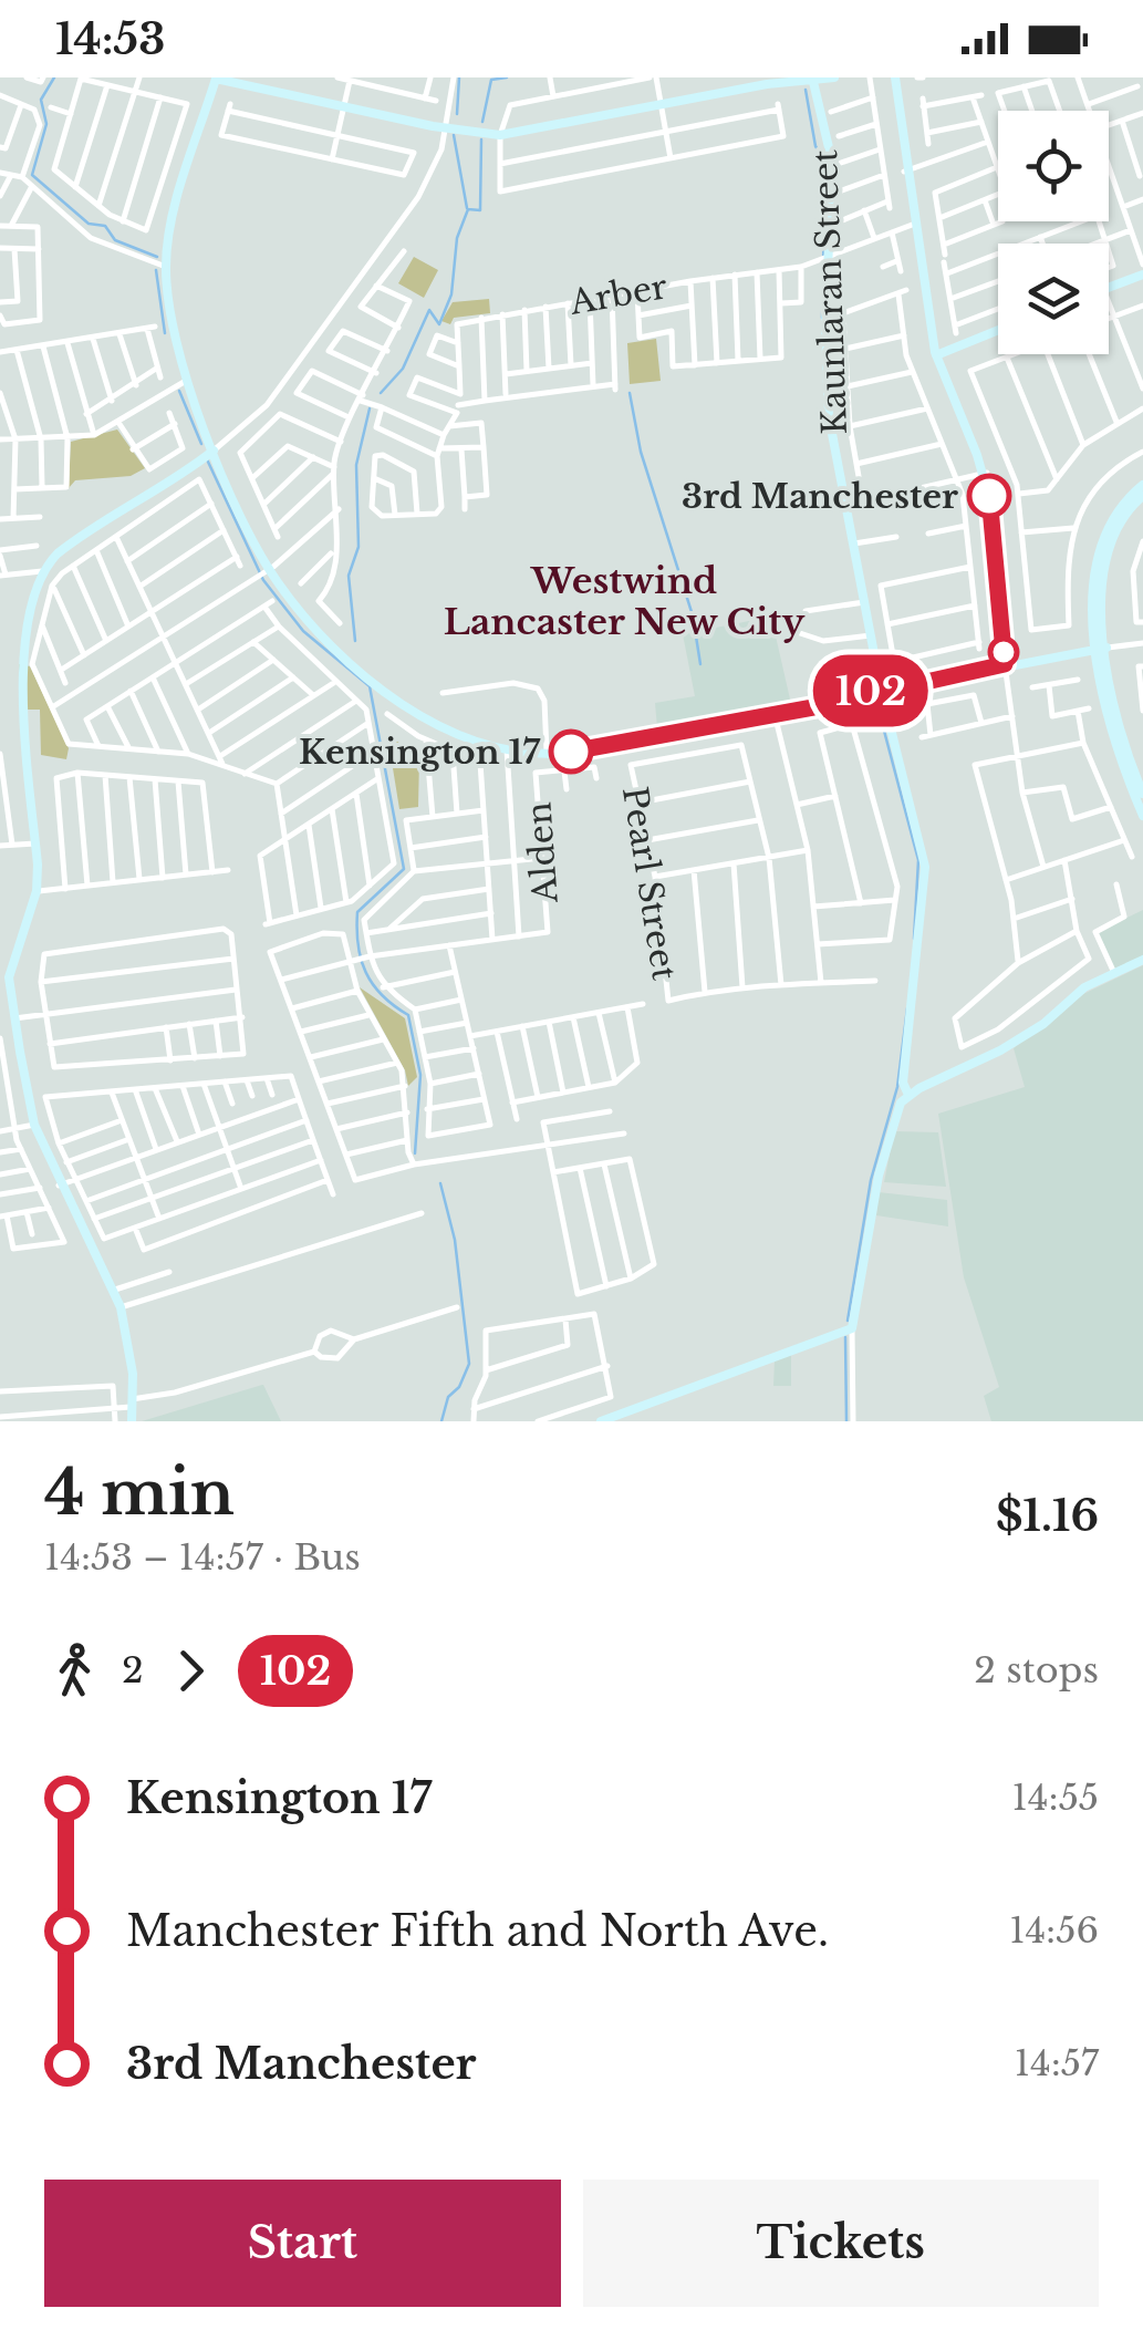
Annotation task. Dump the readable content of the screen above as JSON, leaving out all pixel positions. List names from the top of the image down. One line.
{"streets":{"street":["Kaunlaran Street","Arber","Alden","Pearl Street"]},"crossings":[["Kaunlaran Street","Arber"]],"districts":["Westwind Lancaster New City"],"places":["3rd Manchester","Kensington 17"],"lines":["bus line 102"],"page":{"status":"14:53","on_map":"102","heading":["4 min","14:53 – 14:57 · Bus","$1.16"],"legs":["2","102","2 stops"],"list":[{"name":"Kensington 17","value":"14:55"},{"name":"Manchester Fifth and North Ave.","value":"14:56"},{"name":"3rd Manchester","value":"14:57"}],"buttons":["Start","Tickets"]}}
